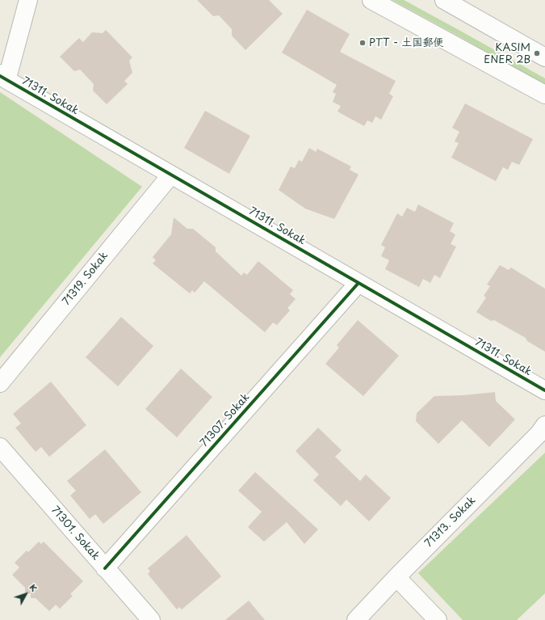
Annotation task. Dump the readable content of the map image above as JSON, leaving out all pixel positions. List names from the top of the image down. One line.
{"streets":{"street":["71311. Sokak","71319. Sokak","71307. Sokak","71313. Sokak","71301. Sokak"]},"crossings":[["71311. Sokak","71319. Sokak"],["71311. Sokak","71307. Sokak"],["71307. Sokak","71301. Sokak"]],"places":["PTT - 土国郵便","KASIM ENER 2B"],"north":"top right"}
